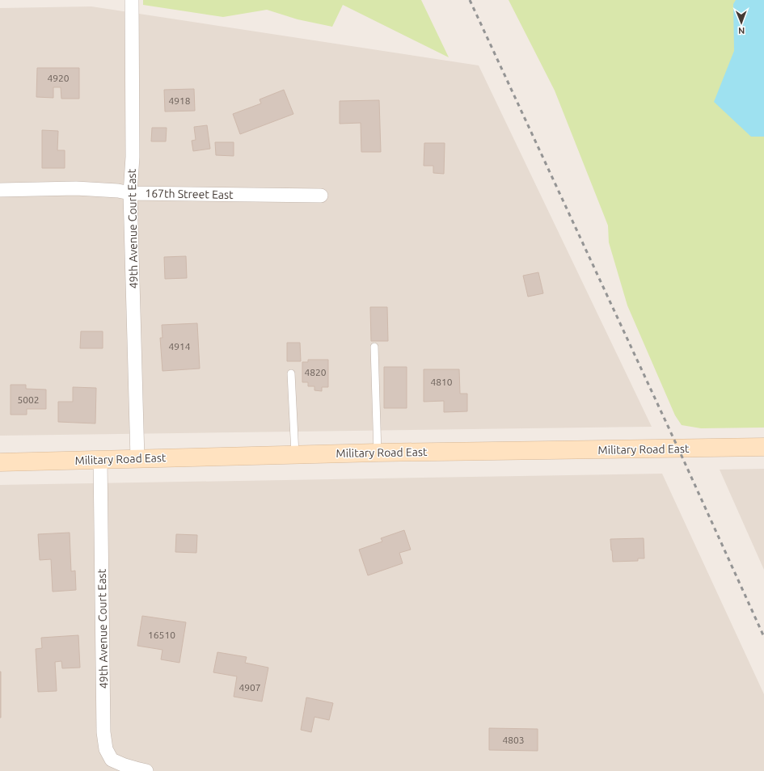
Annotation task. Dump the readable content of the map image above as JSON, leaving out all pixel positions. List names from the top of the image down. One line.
{"streets":{"street":["167th Street East","49th Avenue Court East","Military Road East"]},"crossings":[["167th Street East","49th Avenue Court East"],["49th Avenue Court East","Military Road East"]],"house_numbers":["4920","4918","4914","4820","4810","5002","16510","4907","4803"],"north":"bottom"}
